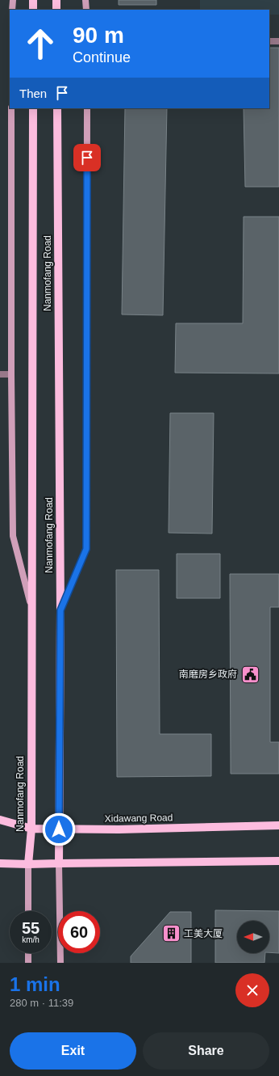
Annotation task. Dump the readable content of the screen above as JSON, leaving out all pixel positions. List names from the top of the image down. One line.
{"streets":{"main road":["Nanmofang Road","Xidawang Road"]},"crossings":[["Nanmofang Road","Xidawang Road"]],"places":{"public building":["南磨房乡政府"],"building":["工美大厦"]},"north":"left","page":{"turn":["90 m","Continue"],"then":"Then","speed":"55 km/h","limit":"60","heading":["1 min","280 m · 11:39"],"buttons":["Exit","Share"]}}
